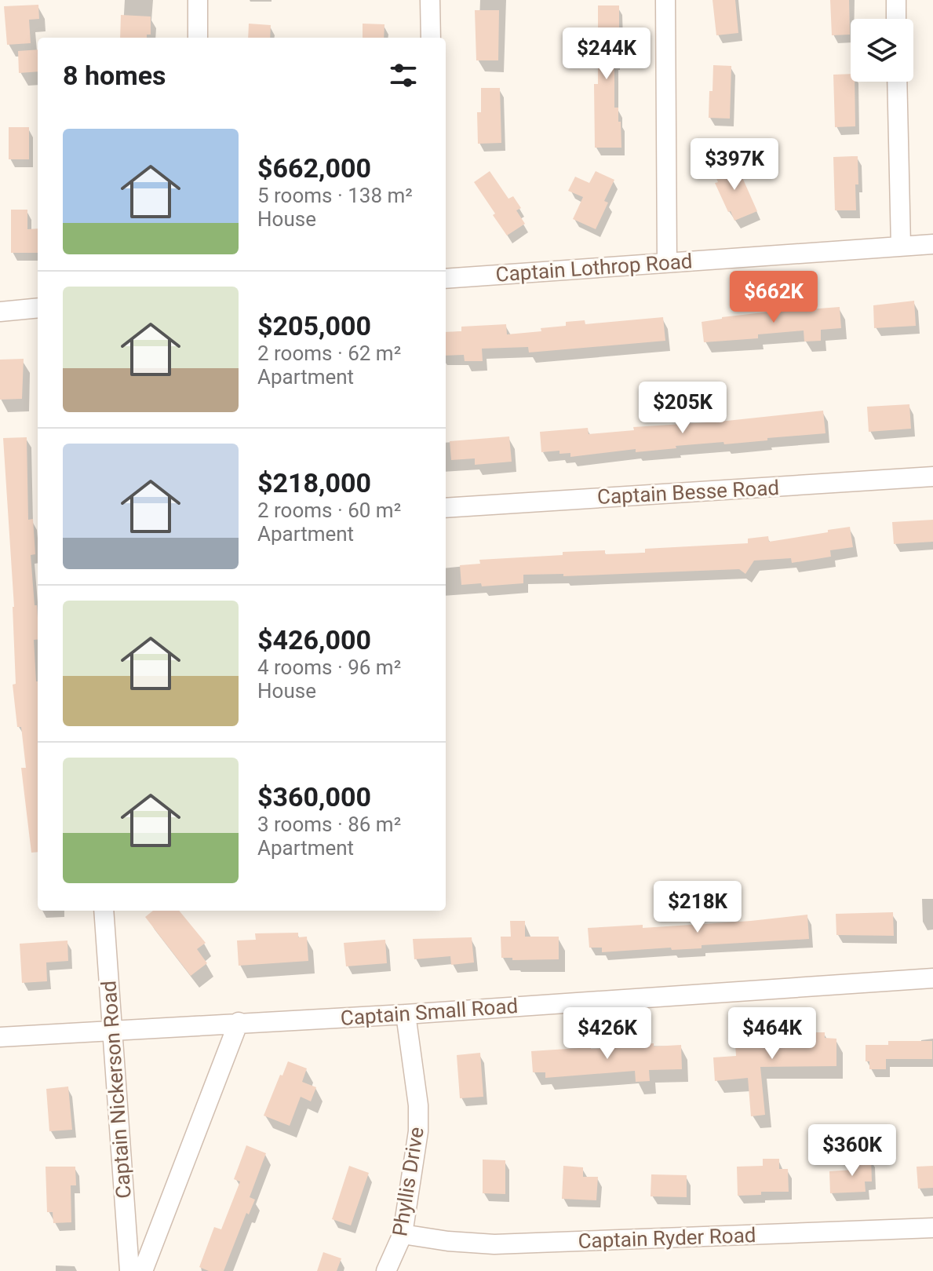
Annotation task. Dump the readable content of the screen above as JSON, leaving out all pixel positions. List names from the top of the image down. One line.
{"streets":{"street":["Captain Lothrop Road","Captain Besse Road","Captain Small Road","Captain Nickerson Road","Phyllis Drive","Captain Ryder Road"]},"crossings":[["Captain Small Road","Captain Nickerson Road"],["Captain Small Road","Phyllis Drive"],["Phyllis Drive","Captain Ryder Road"]],"page":{"price":["$244K","$397K","$662K","$205K","$218K","$426K","$464K","$360K"],"heading":"8 homes","list":[{"name":"$662,000","note":"5 rooms · 138 m² · House"},{"name":"$205,000","note":"2 rooms · 62 m² · Apartment"},{"name":"$218,000","note":"2 rooms · 60 m² · Apartment"},{"name":"$426,000","note":"4 rooms · 96 m² · House"},{"name":"$360,000","note":"3 rooms · 86 m² · Apartment"}]}}
